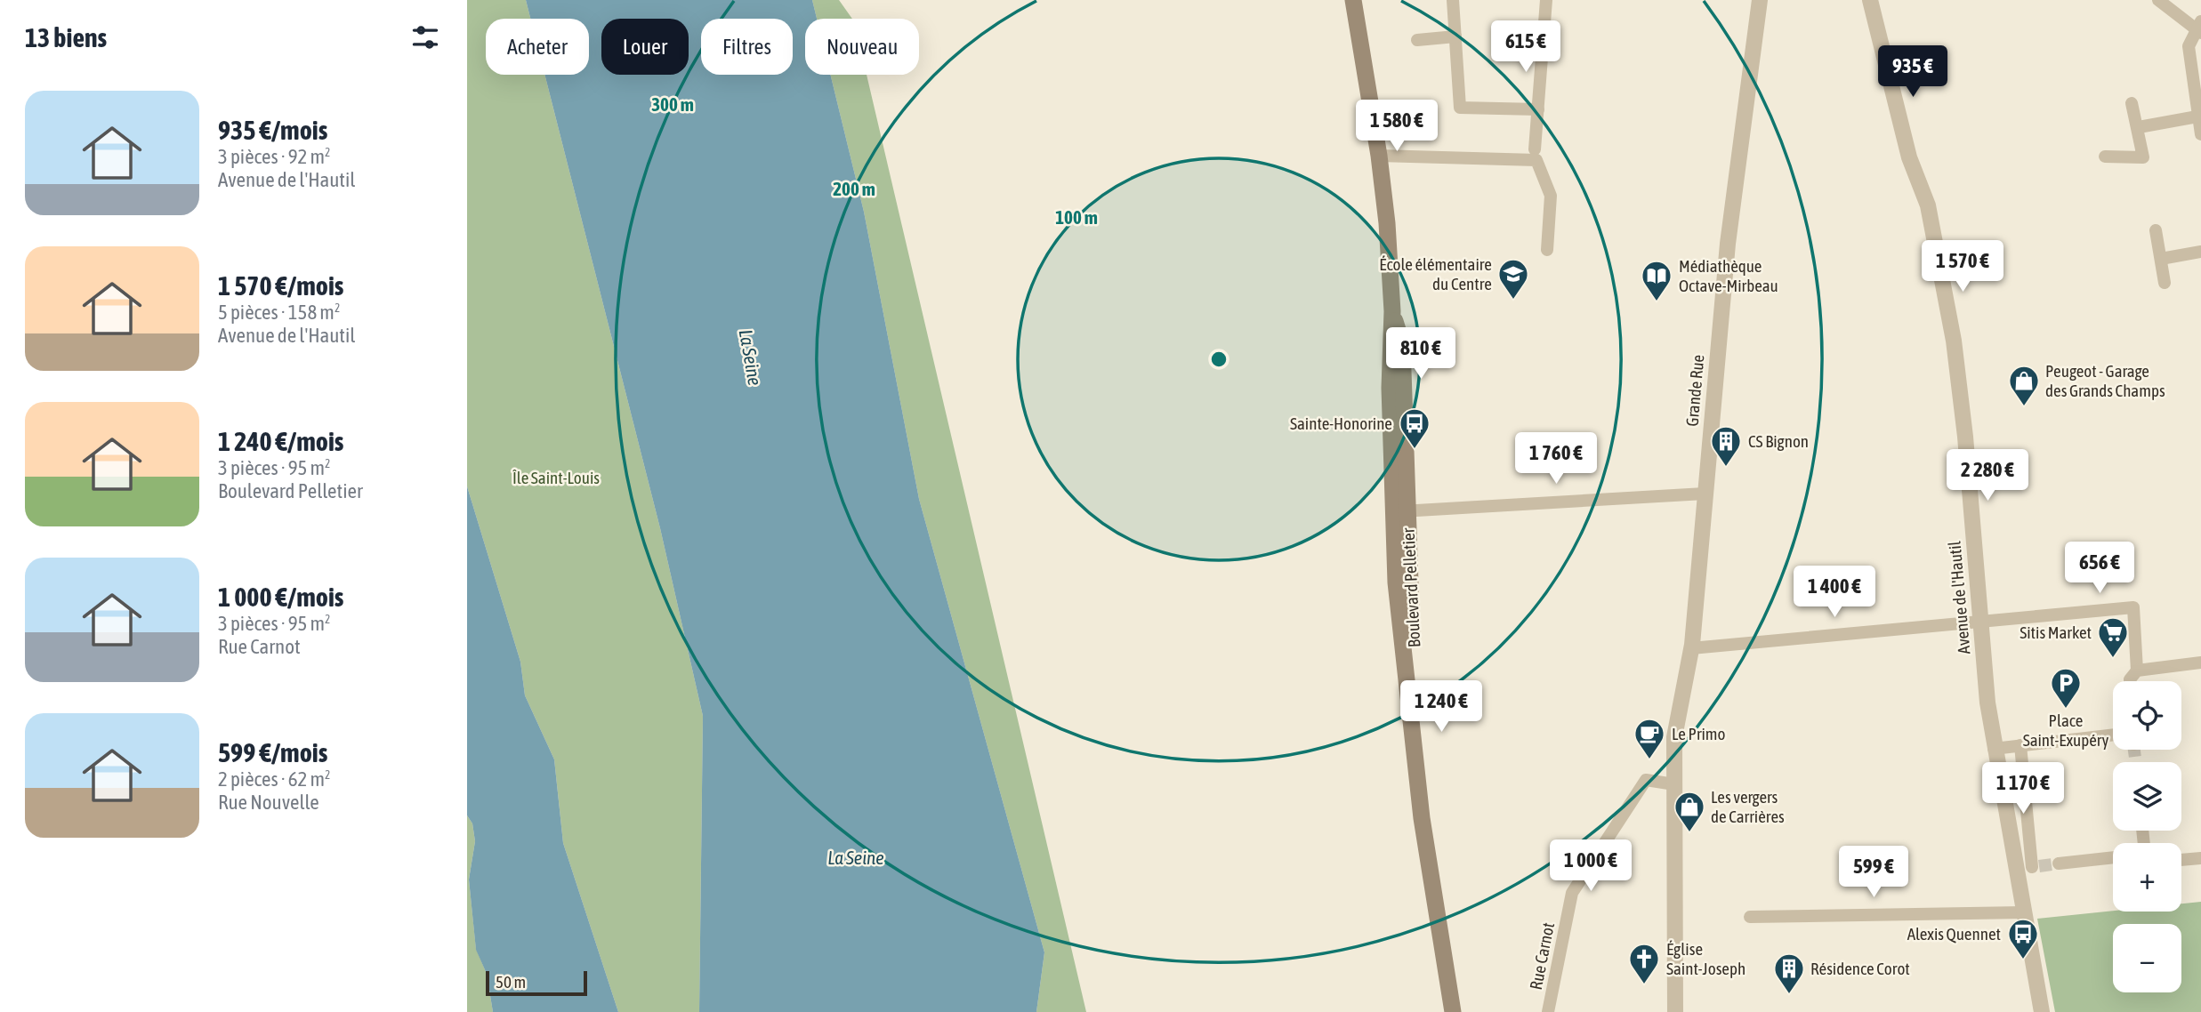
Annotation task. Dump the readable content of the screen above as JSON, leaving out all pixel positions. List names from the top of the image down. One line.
{"streets":{"main road":["Boulevard Pelletier"],"street":["Grande Rue","Avenue de l'Hautil","Rue Carnot"]},"crossings":[["Grande Rue","Rue Carnot"]],"water":["La Seine"],"parks":["Île Saint-Louis"],"places":{"school or university":["École élémentaire du Centre"],"library":["Médiathèque Octave-Mirbeau"],"shop":["Peugeot - Garage des Grands Champs","Les vergers de Carrières"],"bus stop":["Sainte-Honorine","Alexis Quennet"],"building":["CS Bignon","Résidence Corot"],"supermarket":["Sitis Market"],"parking":["Place Saint-Exupéry"],"cafe":["Le Primo"],"church":["Église Saint-Joseph"]},"scale_bar":"50 m","page":{"heading":"13 biens","chip":["Acheter","Louer","Filtres","Nouveau"],"price":["615 €","935 €","1 580 €","1 570 €","810 €","1 760 €","2 280 €","656 €","1 400 €","1 240 €","1 170 €","1 000 €","599 €"],"list":[{"name":"935 €/mois","note":"3 pièces · 92 m² · Avenue de l'Hautil"},{"name":"1 570 €/mois","note":"5 pièces · 158 m² · Avenue de l'Hautil"},{"name":"1 240 €/mois","note":"3 pièces · 95 m² · Boulevard Pelletier"},{"name":"1 000 €/mois","note":"3 pièces · 95 m² · Rue Carnot"},{"name":"599 €/mois","note":"2 pièces · 62 m² · Rue Nouvelle"}],"map_buttons":["+","−"],"scale":"50 m"},"rings":["300 m","200 m","100 m"]}
